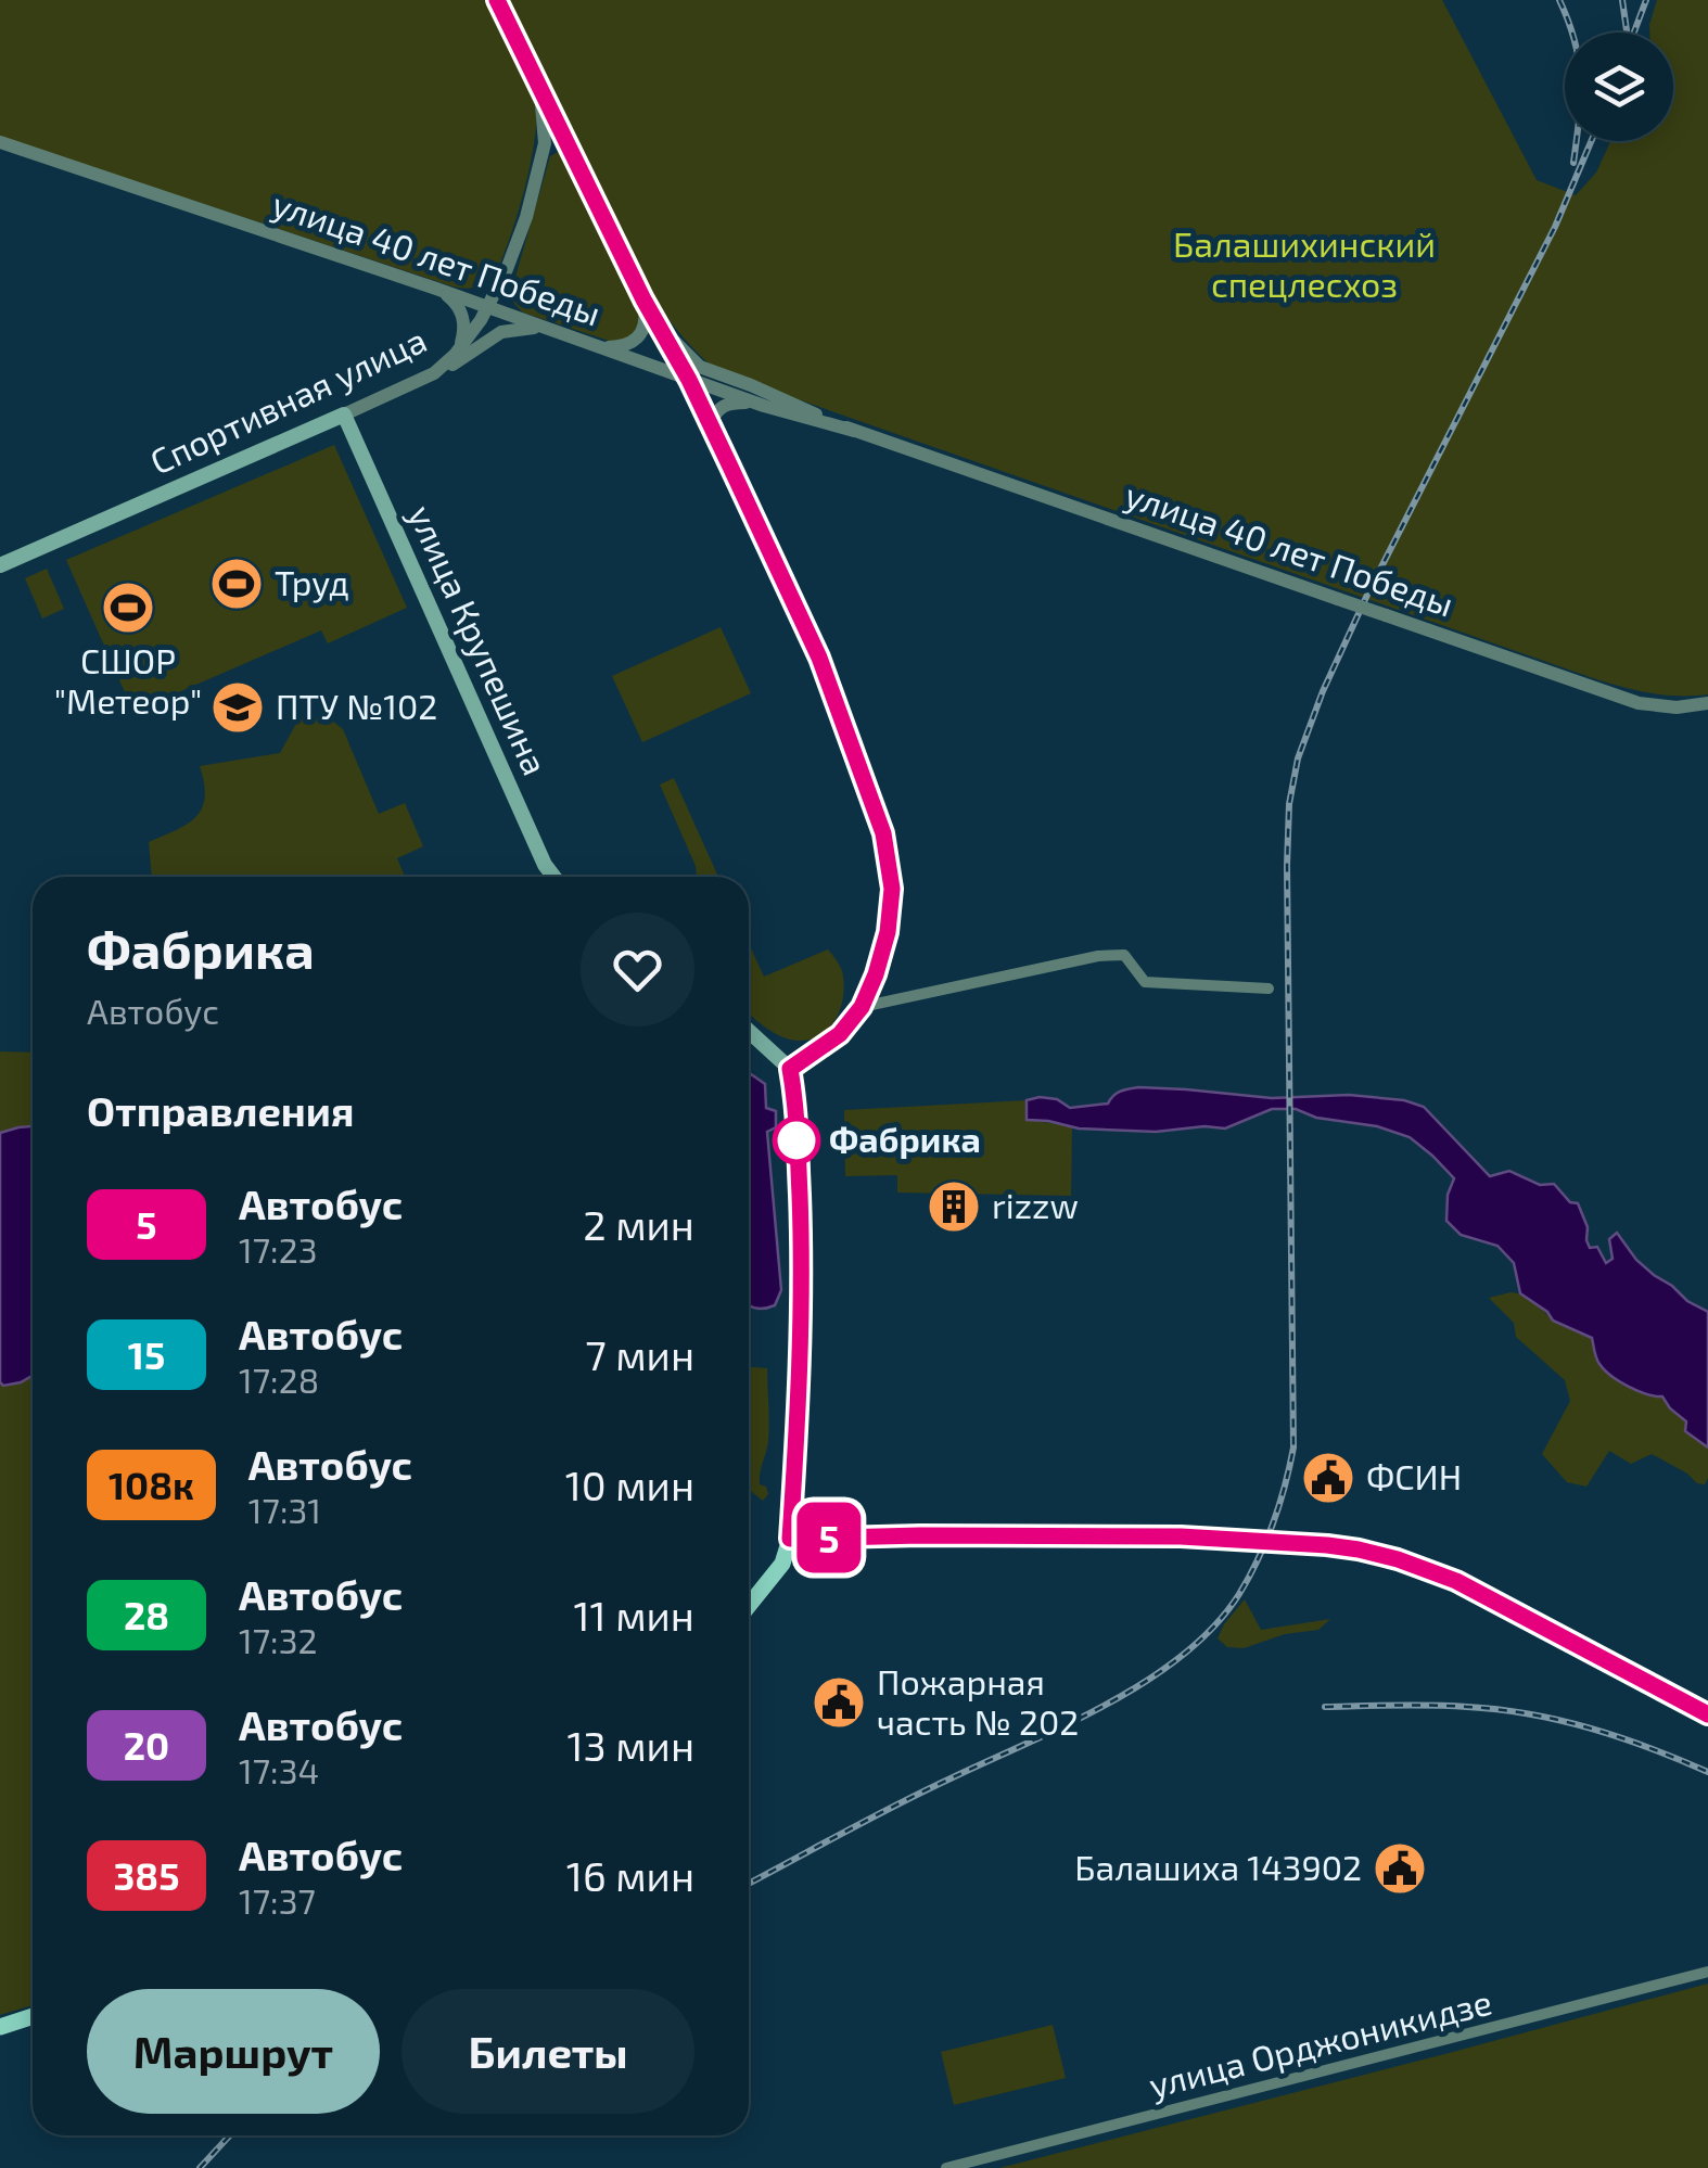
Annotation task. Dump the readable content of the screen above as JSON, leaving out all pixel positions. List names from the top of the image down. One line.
{"streets":{"main road":["Спортивная улица","улица Крупешина"],"street":["улица 40 лет Победы","улица Орджоникидзе"]},"crossings":[["улица 40 лет Победы","Спортивная улица"],["Спортивная улица","улица Крупешина"]],"parks":["Балашихинский спецлесхоз"],"places":{"sports":["Труд","СШОР \"Метеор\""],"school or university":["ПТУ №102"],"other":["Фабрика"],"building":["rizzw"],"public building":["ФСИН","Пожарная часть № 202","Балашиха 143902"]},"lines":["bus line 5"],"page":{"on_map":"5","heading":[["Фабрика","Автобус"],"Отправления"],"list":[{"mark":"5","name":"Автобус","note":"17:23","value":"2 мин"},{"mark":"15","name":"Автобус","note":"17:28","value":"7 мин"},{"mark":"108к","name":"Автобус","note":"17:31","value":"10 мин"},{"mark":"28","name":"Автобус","note":"17:32","value":"11 мин"},{"mark":"20","name":"Автобус","note":"17:34","value":"13 мин"},{"mark":"385","name":"Автобус","note":"17:37","value":"16 мин"}],"buttons":["Маршрут","Билеты"]}}
